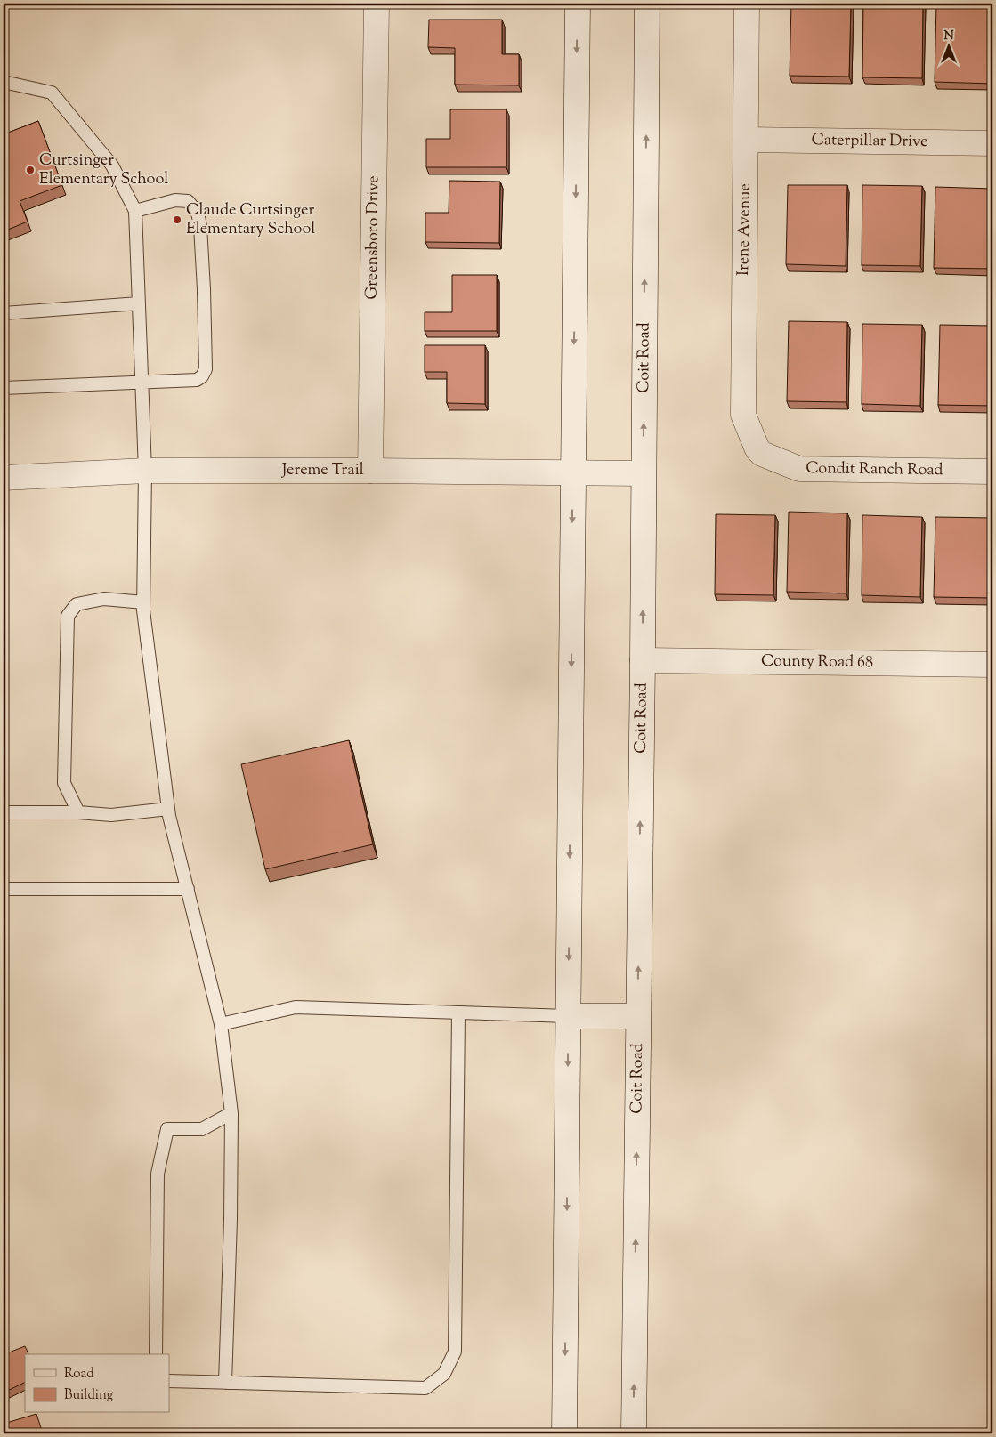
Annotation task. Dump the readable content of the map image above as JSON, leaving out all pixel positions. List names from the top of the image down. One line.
{"streets":{"main road":["Caterpillar Drive","Irene Avenue","Greensboro Drive","Coit Road","Condit Ranch Road","Jereme Trail","County Road 68"]},"crossings":[["Caterpillar Drive","Irene Avenue"],["Irene Avenue","Condit Ranch Road"],["Greensboro Drive","Jereme Trail"],["Coit Road","Jereme Trail"],["Coit Road","County Road 68"]],"places":["Curtsinger Elementary School","Claude Curtsinger Elementary School"],"legend":["Road","Building"],"north":"top"}
